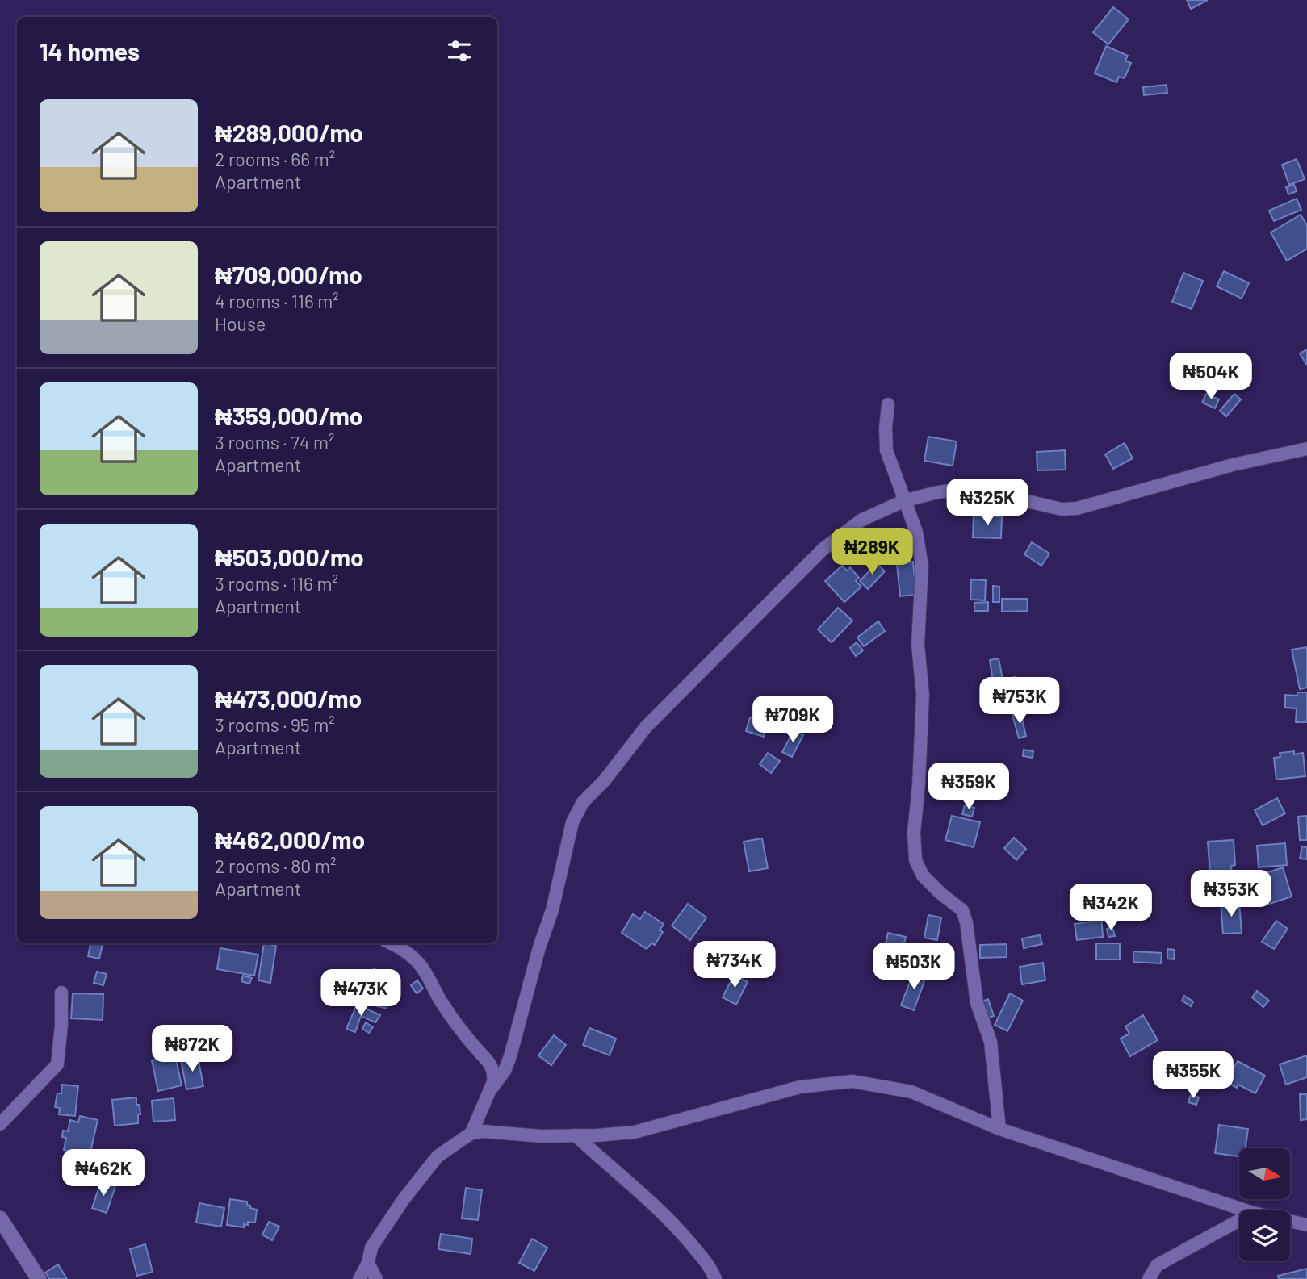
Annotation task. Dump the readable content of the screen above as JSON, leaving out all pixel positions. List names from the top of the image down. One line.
{"north":"right","page":{"heading":"14 homes","list":[{"name":"₦289,000/mo","note":"2 rooms · 66 m² · Apartment"},{"name":"₦709,000/mo","note":"4 rooms · 116 m² · House"},{"name":"₦359,000/mo","note":"3 rooms · 74 m² · Apartment"},{"name":"₦503,000/mo","note":"3 rooms · 116 m² · Apartment"},{"name":"₦473,000/mo","note":"3 rooms · 95 m² · Apartment"},{"name":"₦462,000/mo","note":"2 rooms · 80 m² · Apartment"}],"price":["₦504K","₦325K","₦289K","₦753K","₦709K","₦359K","₦353K","₦342K","₦734K","₦503K","₦473K","₦872K","₦355K","₦462K"]}}
